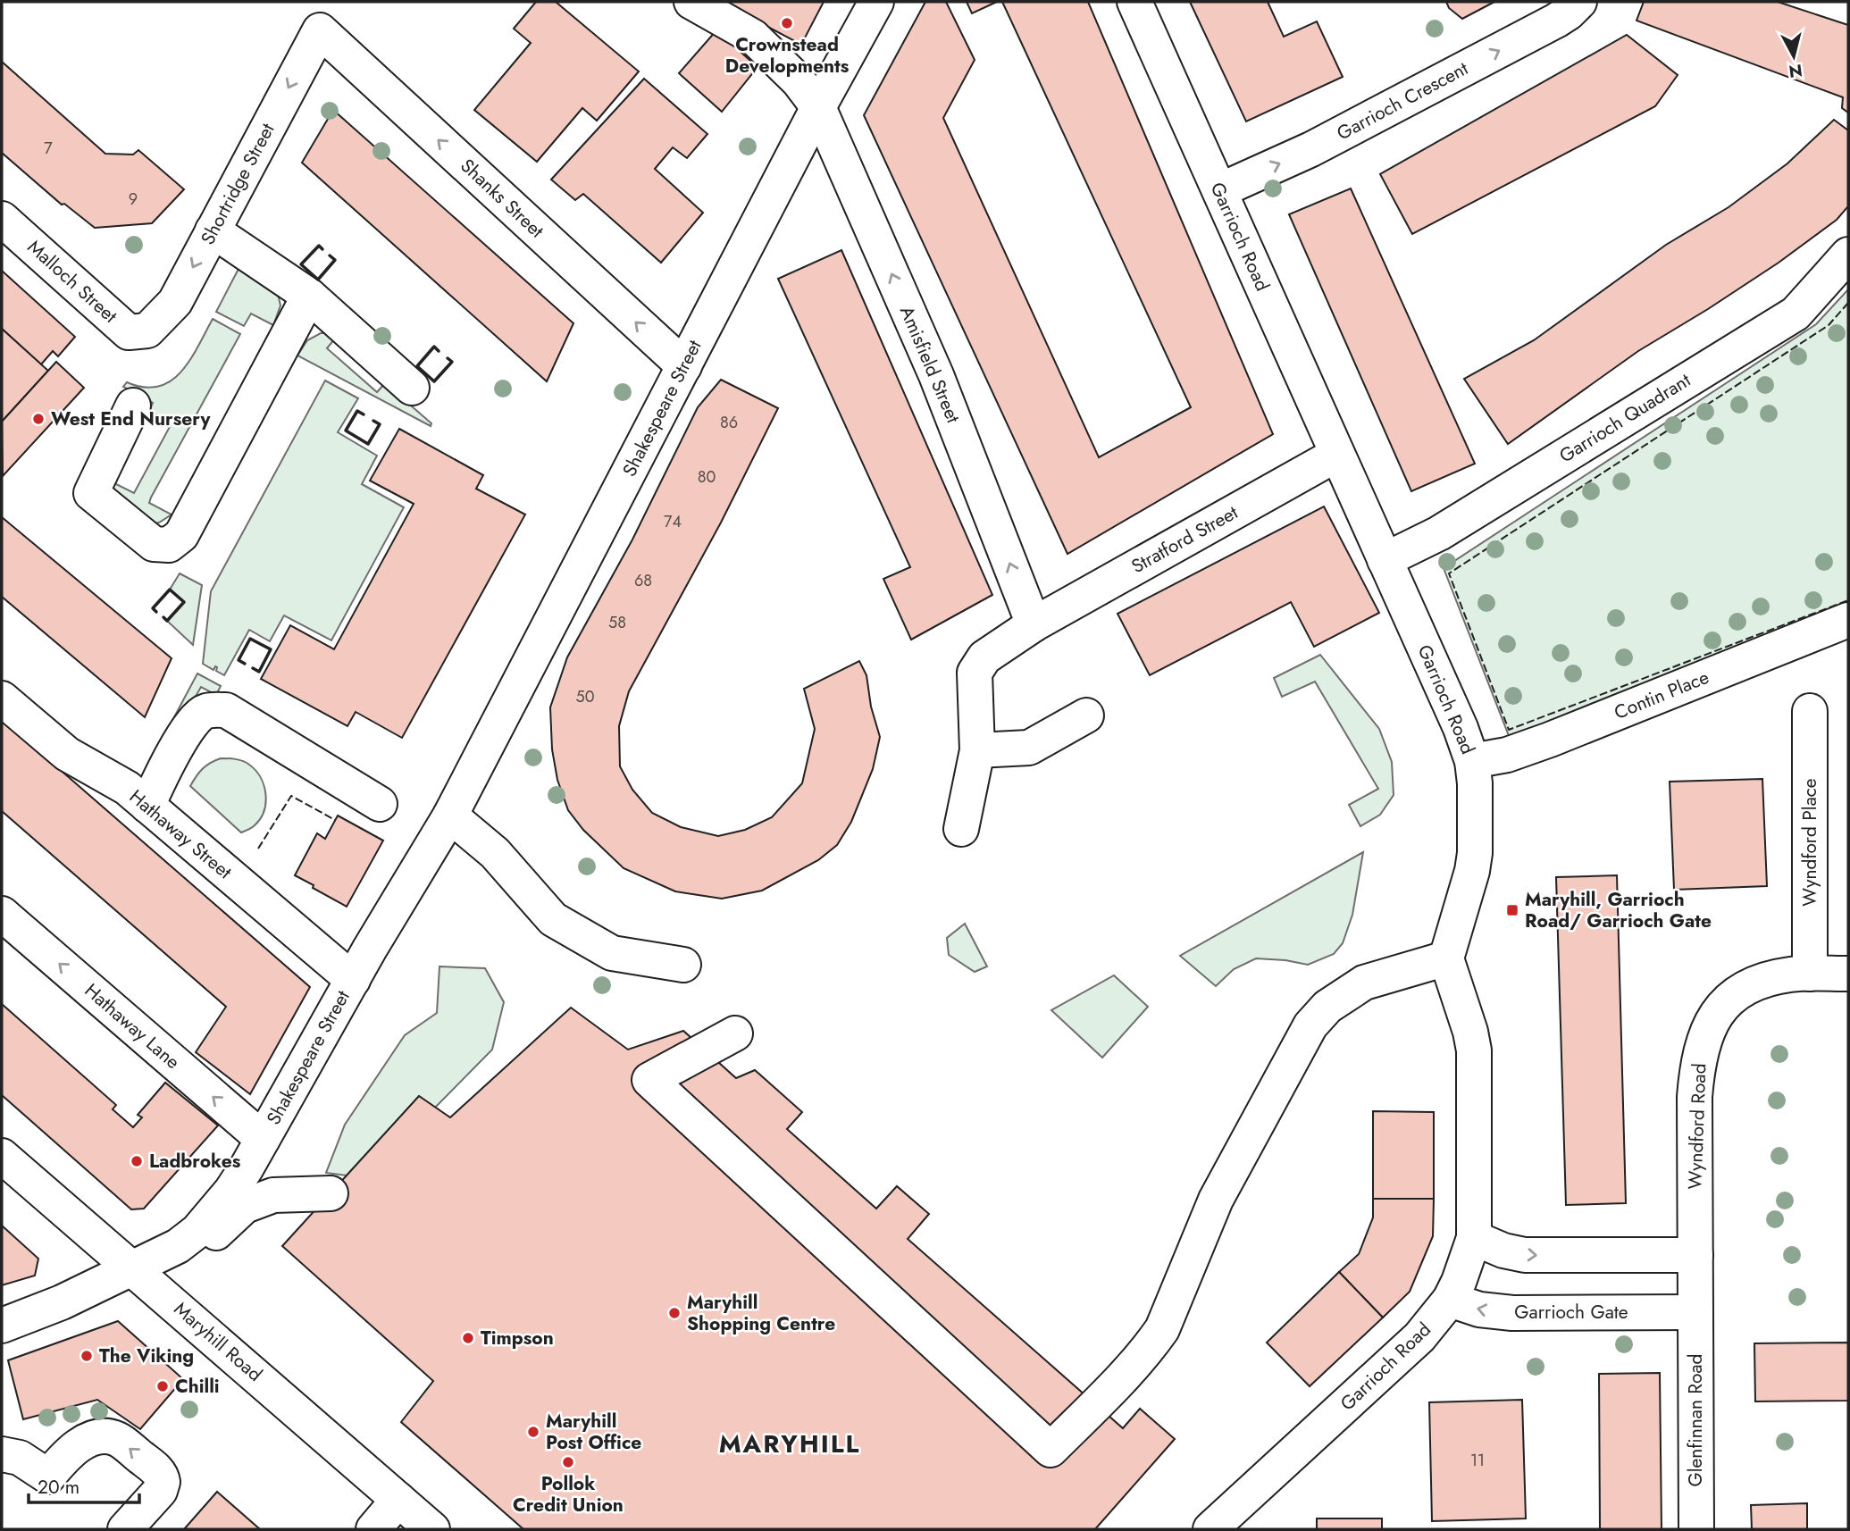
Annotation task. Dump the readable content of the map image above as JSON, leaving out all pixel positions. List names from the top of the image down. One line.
{"streets":{"street":["Garrioch Crescent","Shortridge Street","Shanks Street","Garrioch Road","Malloch Street","Amisfield Street","Shakespeare Street","Garrioch Quadrant","Stratford Street","Contin Place","Hathaway Street","Wyndford Place","Hathaway Lane","Wyndford Road","Garrioch Gate","Maryhill Road","Glenfinnan Road"]},"crossings":[["Garrioch Crescent","Garrioch Road"],["Shortridge Street","Shanks Street"],["Shortridge Street","Malloch Street"],["Shanks Street","Shakespeare Street"],["Garrioch Road","Garrioch Quadrant"],["Garrioch Road","Stratford Street"],["Garrioch Road","Contin Place"],["Garrioch Road","Garrioch Gate"],["Amisfield Street","Shakespeare Street"],["Amisfield Street","Stratford Street"],["Shakespeare Street","Hathaway Street"],["Shakespeare Street","Hathaway Lane"],["Shakespeare Street","Maryhill Road"],["Wyndford Place","Wyndford Road"],["Wyndford Road","Garrioch Gate"],["Wyndford Road","Glenfinnan Road"],["Garrioch Gate","Glenfinnan Road"]],"one_way":["Garrioch Crescent","Shortridge Street","Amisfield Street","Hathaway Lane"],"districts":["MARYHILL"],"places":{"other":["Crownstead Developments","West End Nursery","Ladbrokes","Maryhill Shopping Centre","Timpson","The Viking","Chilli","Maryhill Post Office","Pollok Credit Union"],"transit":["Maryhill, Garrioch Road/ Garrioch Gate"]},"house_numbers":["7","9","86","80","74","68","58","50","11"],"scale_bar":"20 m","north":"bottom"}
